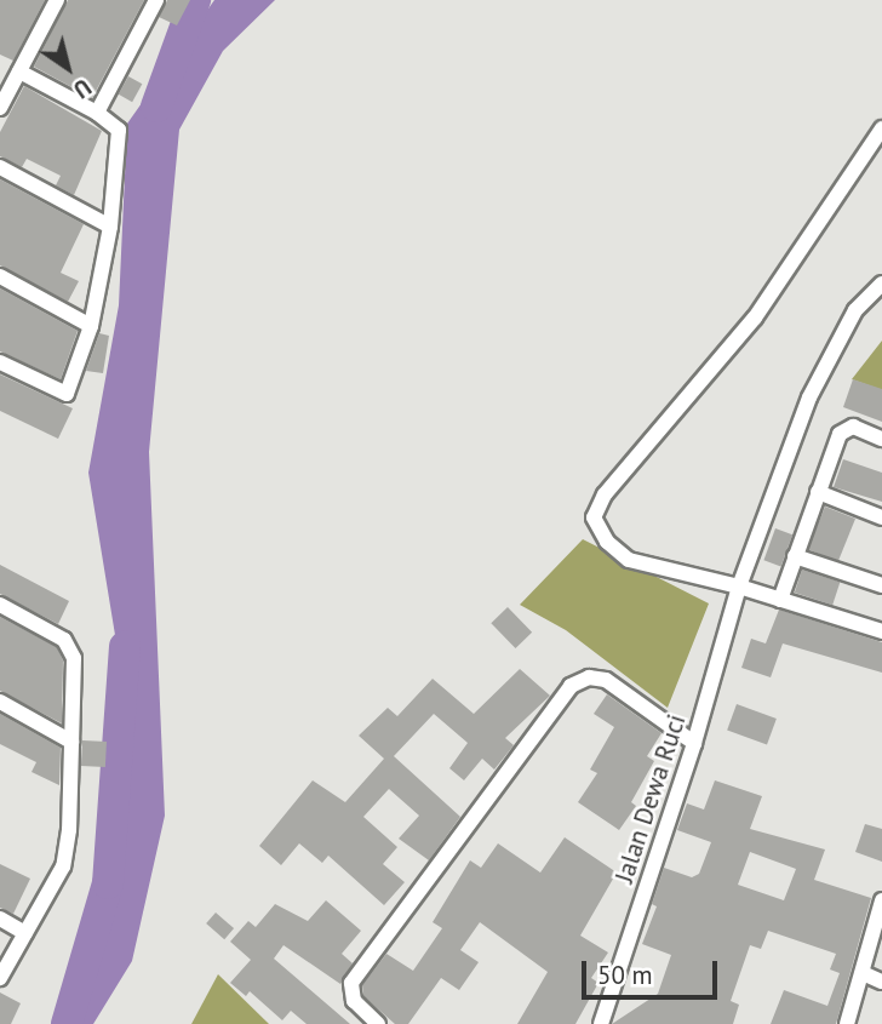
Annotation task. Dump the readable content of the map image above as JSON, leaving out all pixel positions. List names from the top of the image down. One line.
{"streets":{"street":["Jalan Dewa Ruci"]},"scale_bar":"50 m","north":"bottom right"}
